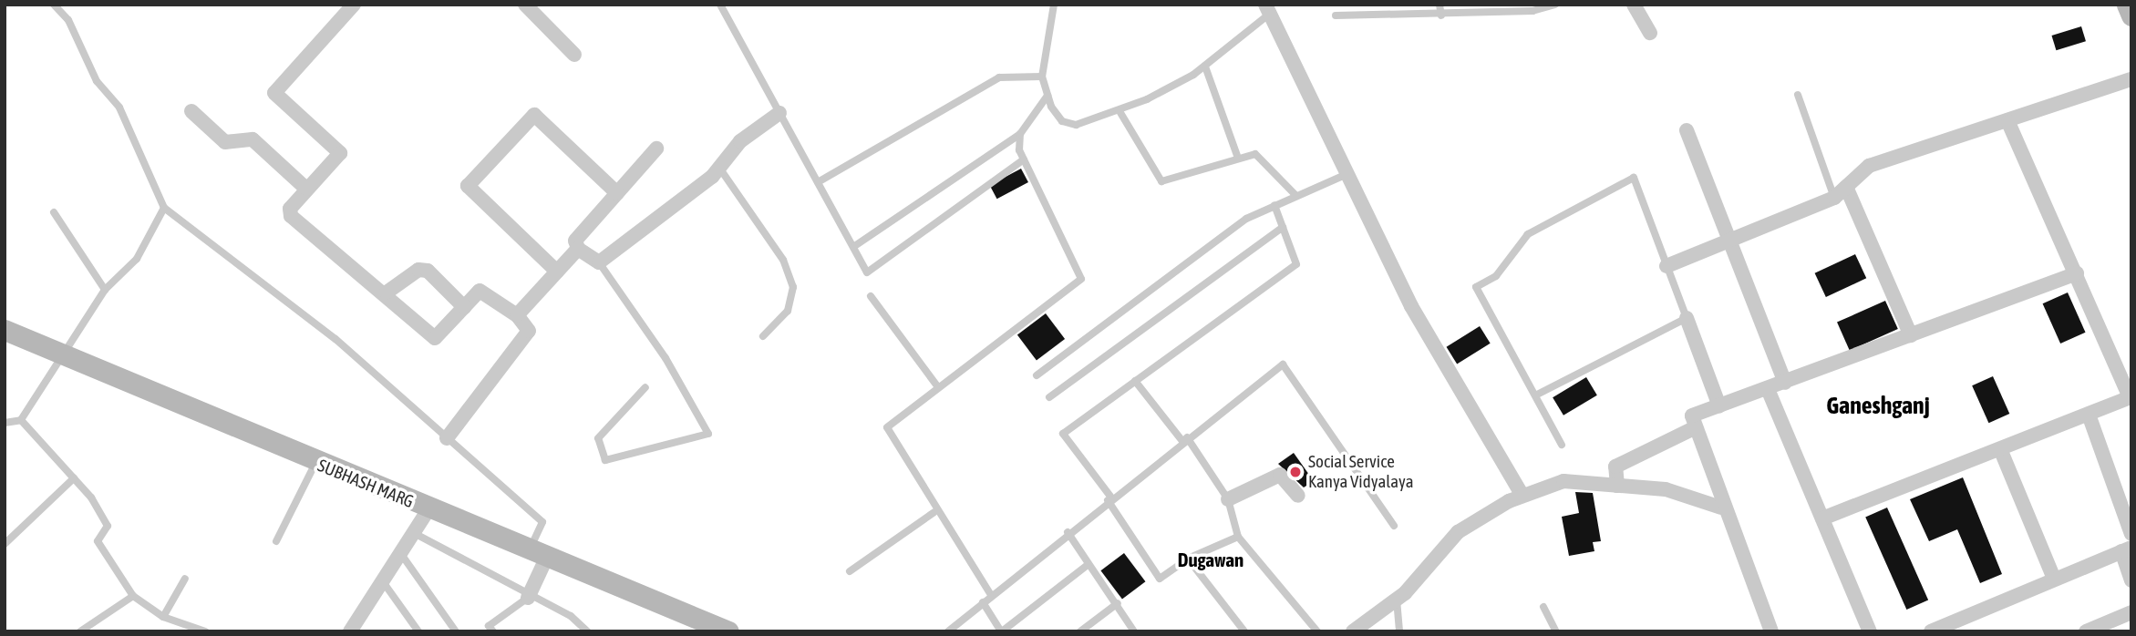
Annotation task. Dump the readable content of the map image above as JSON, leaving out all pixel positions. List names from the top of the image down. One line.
{"streets":{"main road":["SUBHASH MARG"]},"districts":["Ganeshganj","Dugawan"],"places":["Social Service Kanya Vidyalaya"]}
